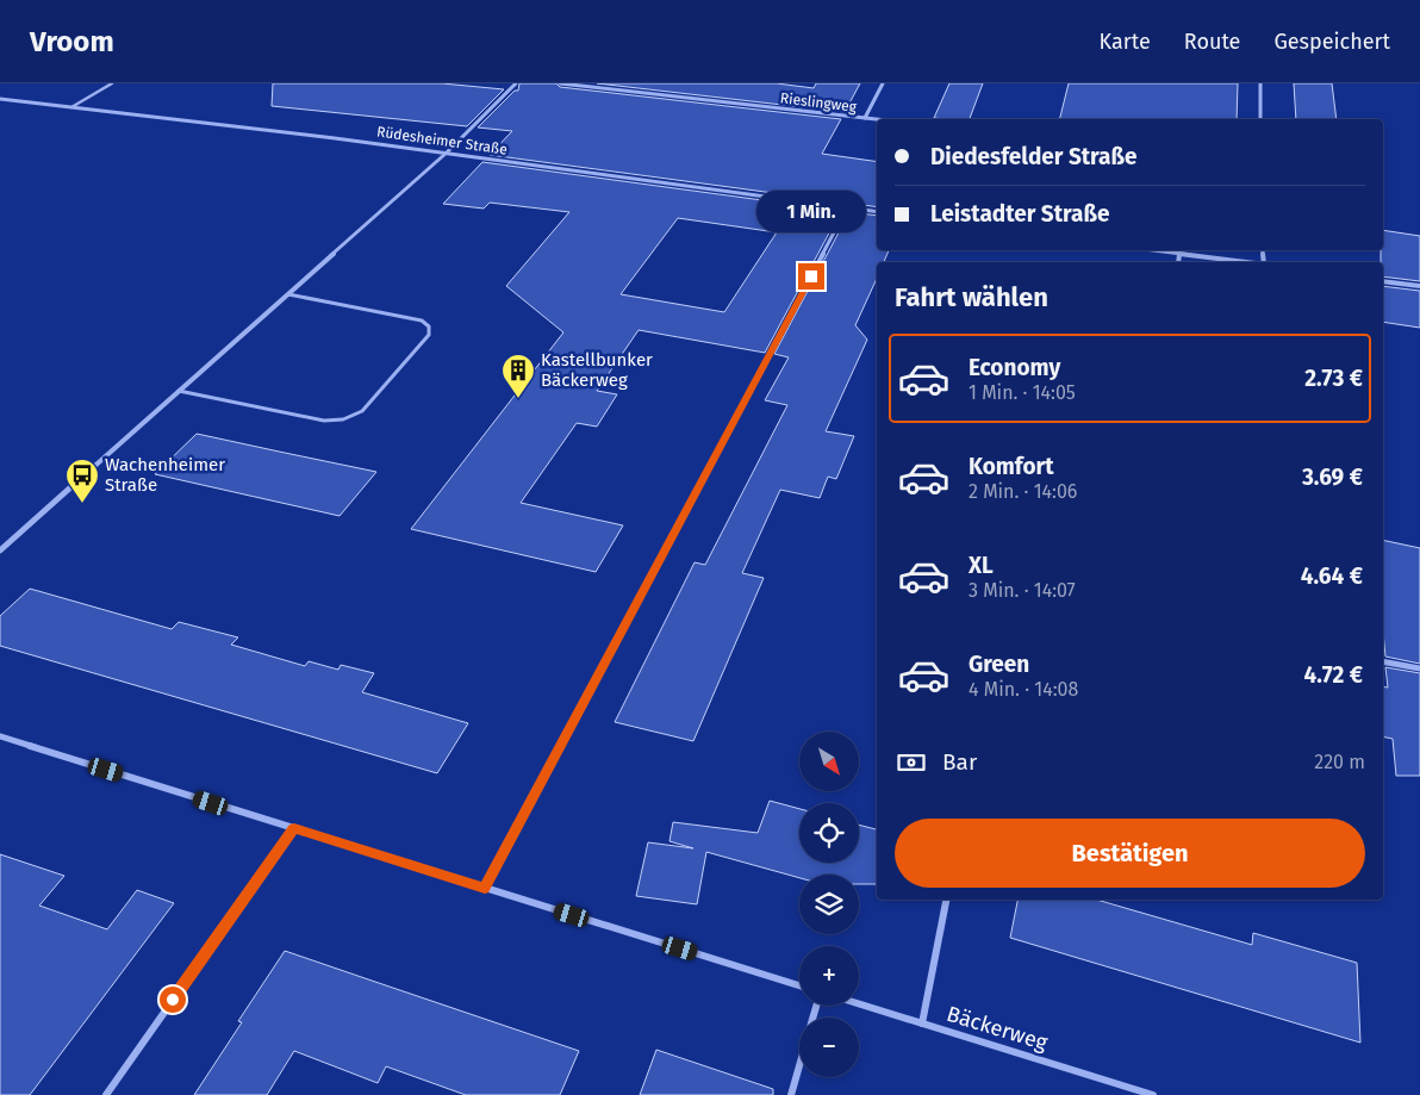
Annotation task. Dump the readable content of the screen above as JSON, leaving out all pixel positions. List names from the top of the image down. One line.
{"streets":{"street":["Rieslingweg","Rüdesheimer Straße","Bäckerweg"]},"places":{"building":["Kastellbunker Bäckerweg"],"bus stop":["Wachenheimer Straße"]},"north":"bottom right","page":{"header":"Vroom","nav":["Karte","Route","Gespeichert"],"banner":["Diedesfelder Straße","Leistadter Straße"],"bubble":"1 Min.","heading":"Fahrt wählen","list":[{"name":"Economy","note":"1 Min. · 14:05","value":"2.73 €"},{"name":"Komfort","note":"2 Min. · 14:06","value":"3.69 €"},{"name":"XL","note":"3 Min. · 14:07","value":"4.64 €"},{"name":"Green","note":"4 Min. · 14:08","value":"4.72 €"}],"pay":["Bar","220 m"],"map_buttons":["+","−"],"buttons":"Bestätigen"}}
